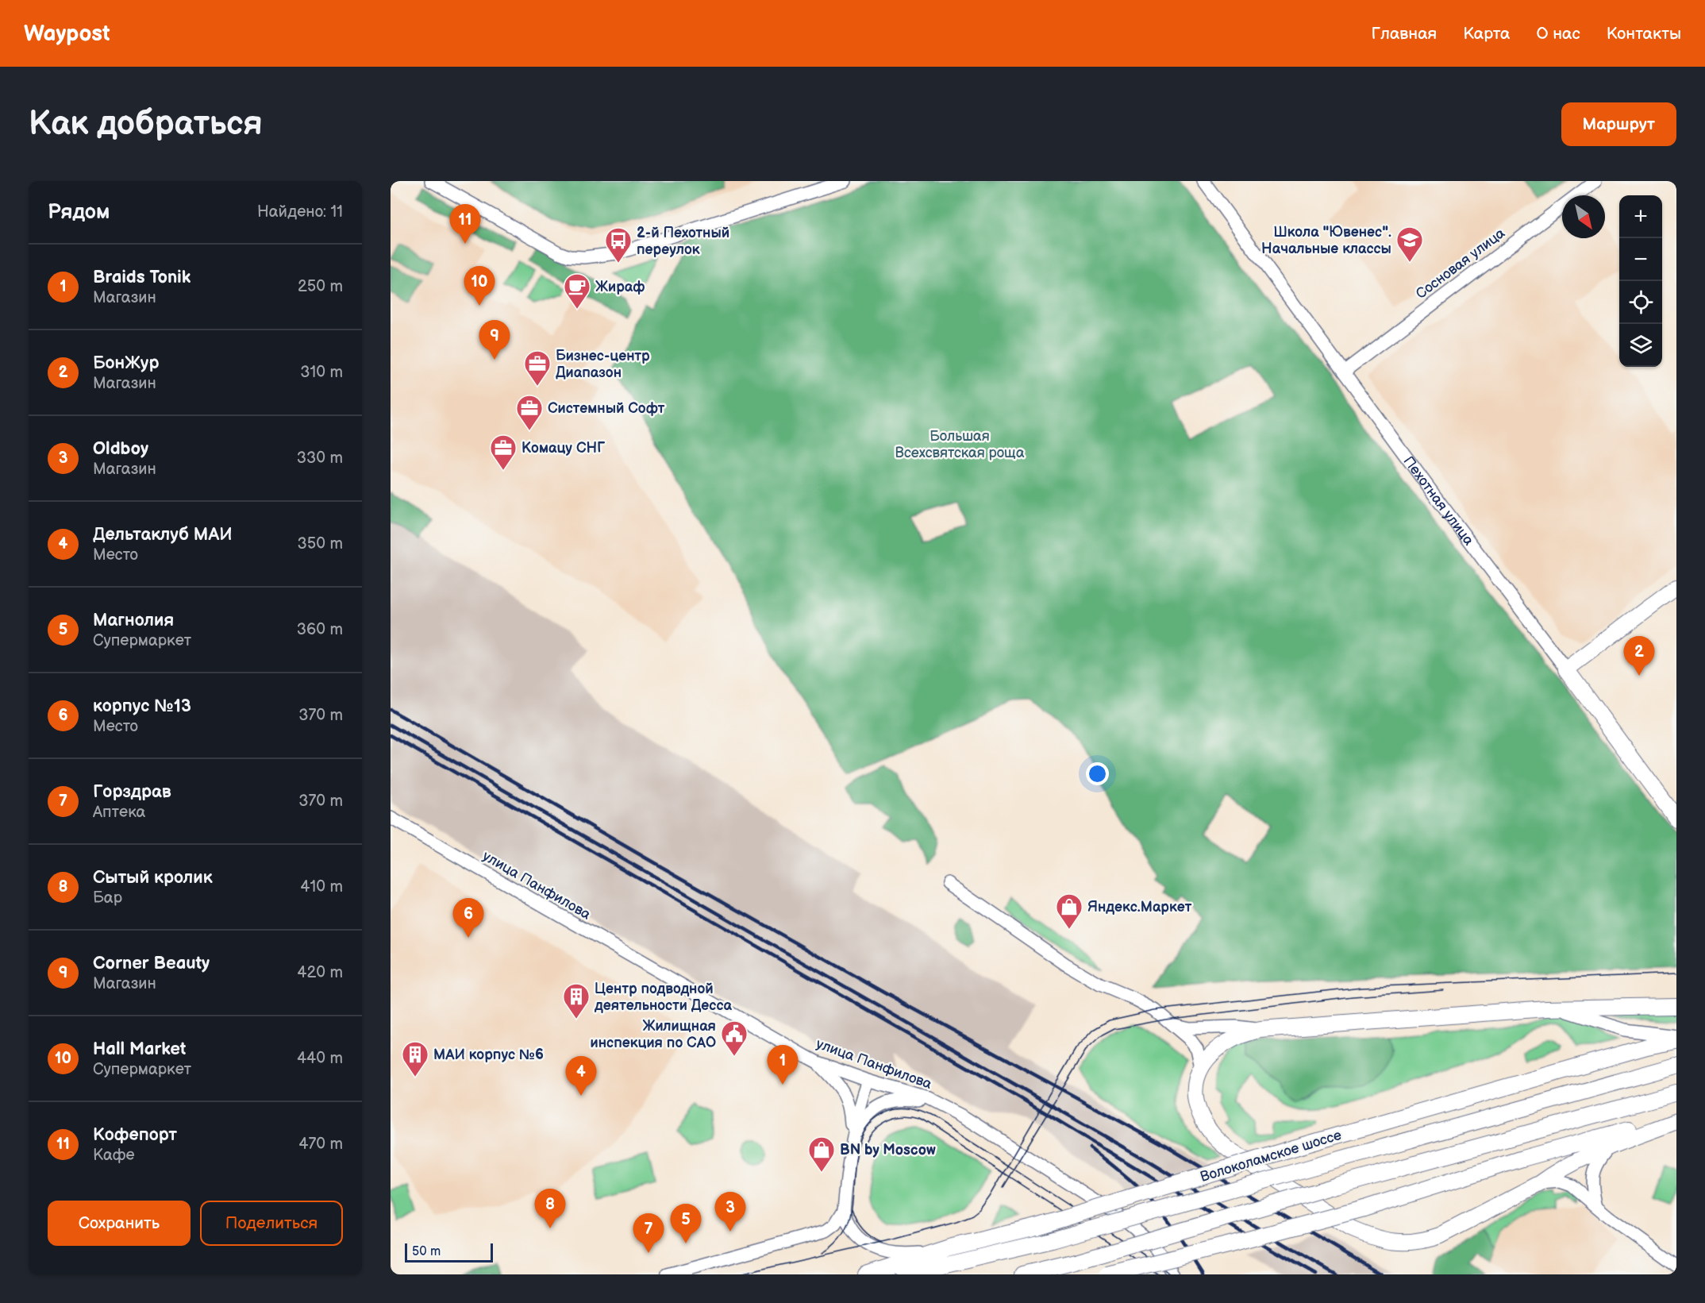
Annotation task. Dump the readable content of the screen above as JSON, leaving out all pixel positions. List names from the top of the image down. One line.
{"streets":{"main road":["Пехотная улица","Волоколамское шоссе"],"street":["Сосновая улица","улица Панфилова"]},"crossings":[["Сосновая улица","Пехотная улица"]],"parks":["Большая Всехсвятская роща"],"places":{"school or university":["Школа \"Ювенес\". Начальные классы"],"bus stop":["2-й Пехотный переулок"],"cafe":["Жираф"],"office":["Бизнес-центр Диапазон","Системный Софт","Комацу СНГ"],"shop":["Яндекс.Маркет","BN by Moscow"],"building":["Центр подводной деятельности Десса","МАИ корпус №6"],"public building":["Жилищная инспекция по САО"]},"scale_bar":"50 m","north":"bottom right","page":{"header":"Waypost","nav":["Главная","Карта","О нас","Контакты"],"buttons":["Маршрут",["Сохранить","Поделиться"]],"title":"Как добраться","heading":["Рядом","Найдено: 11"],"map_buttons":["+","−"],"pins":["11","10","9","2","6","1","4","8","3","5","7"],"list":[{"mark":"1","name":"Braids Tonik","note":"Магазин","value":"250 m"},{"mark":"2","name":"БонЖур","note":"Магазин","value":"310 m"},{"mark":"3","name":"Oldboy","note":"Магазин","value":"330 m"},{"mark":"4","name":"Дельтаклуб МАИ","note":"Место","value":"350 m"},{"mark":"5","name":"Магнолия","note":"Супермаркет","value":"360 m"},{"mark":"6","name":"корпус №13","note":"Место","value":"370 m"},{"mark":"7","name":"Горздрав","note":"Аптека","value":"370 m"},{"mark":"8","name":"Сытый кролик","note":"Бар","value":"410 m"},{"mark":"9","name":"Corner Beauty","note":"Магазин","value":"420 m"},{"mark":"10","name":"Hall Market","note":"Супермаркет","value":"440 m"},{"mark":"11","name":"Кофепорт","note":"Кафе","value":"470 m"}],"scale":"50 m"}}
